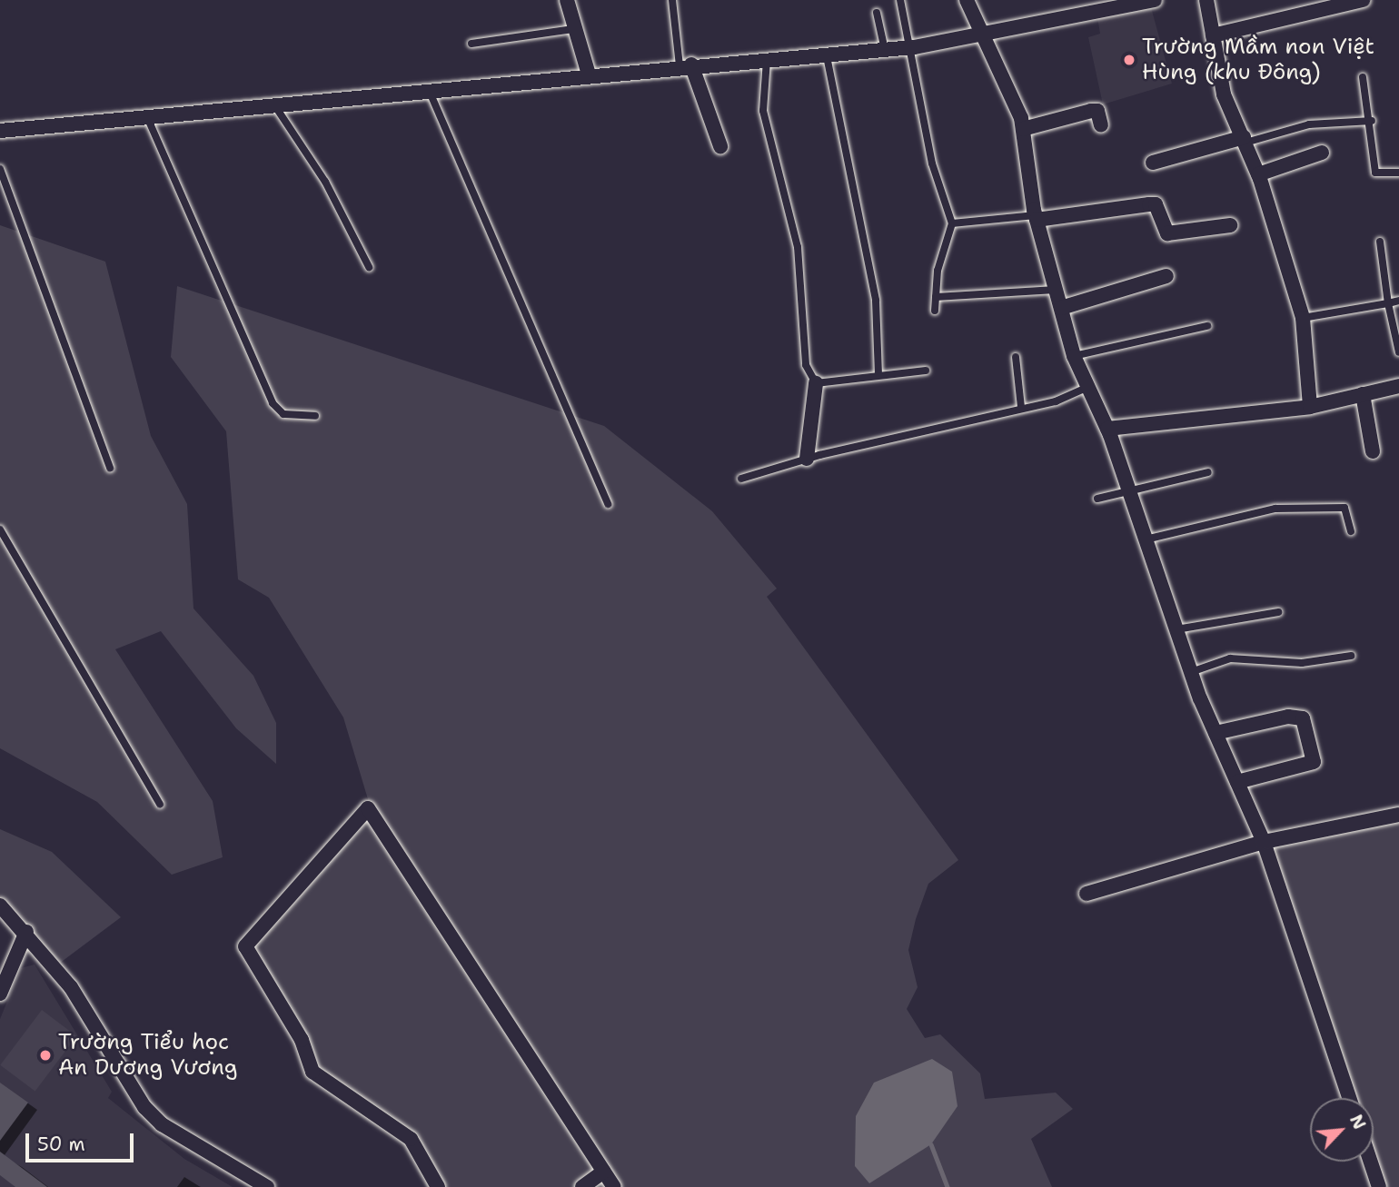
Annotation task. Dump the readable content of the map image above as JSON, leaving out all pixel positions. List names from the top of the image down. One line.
{"places":["Trường Mầm non Việt Hùng (khu Đông)","Trường Tiểu học An Dương Vương"],"scale_bar":"50 m","north":"top right"}
